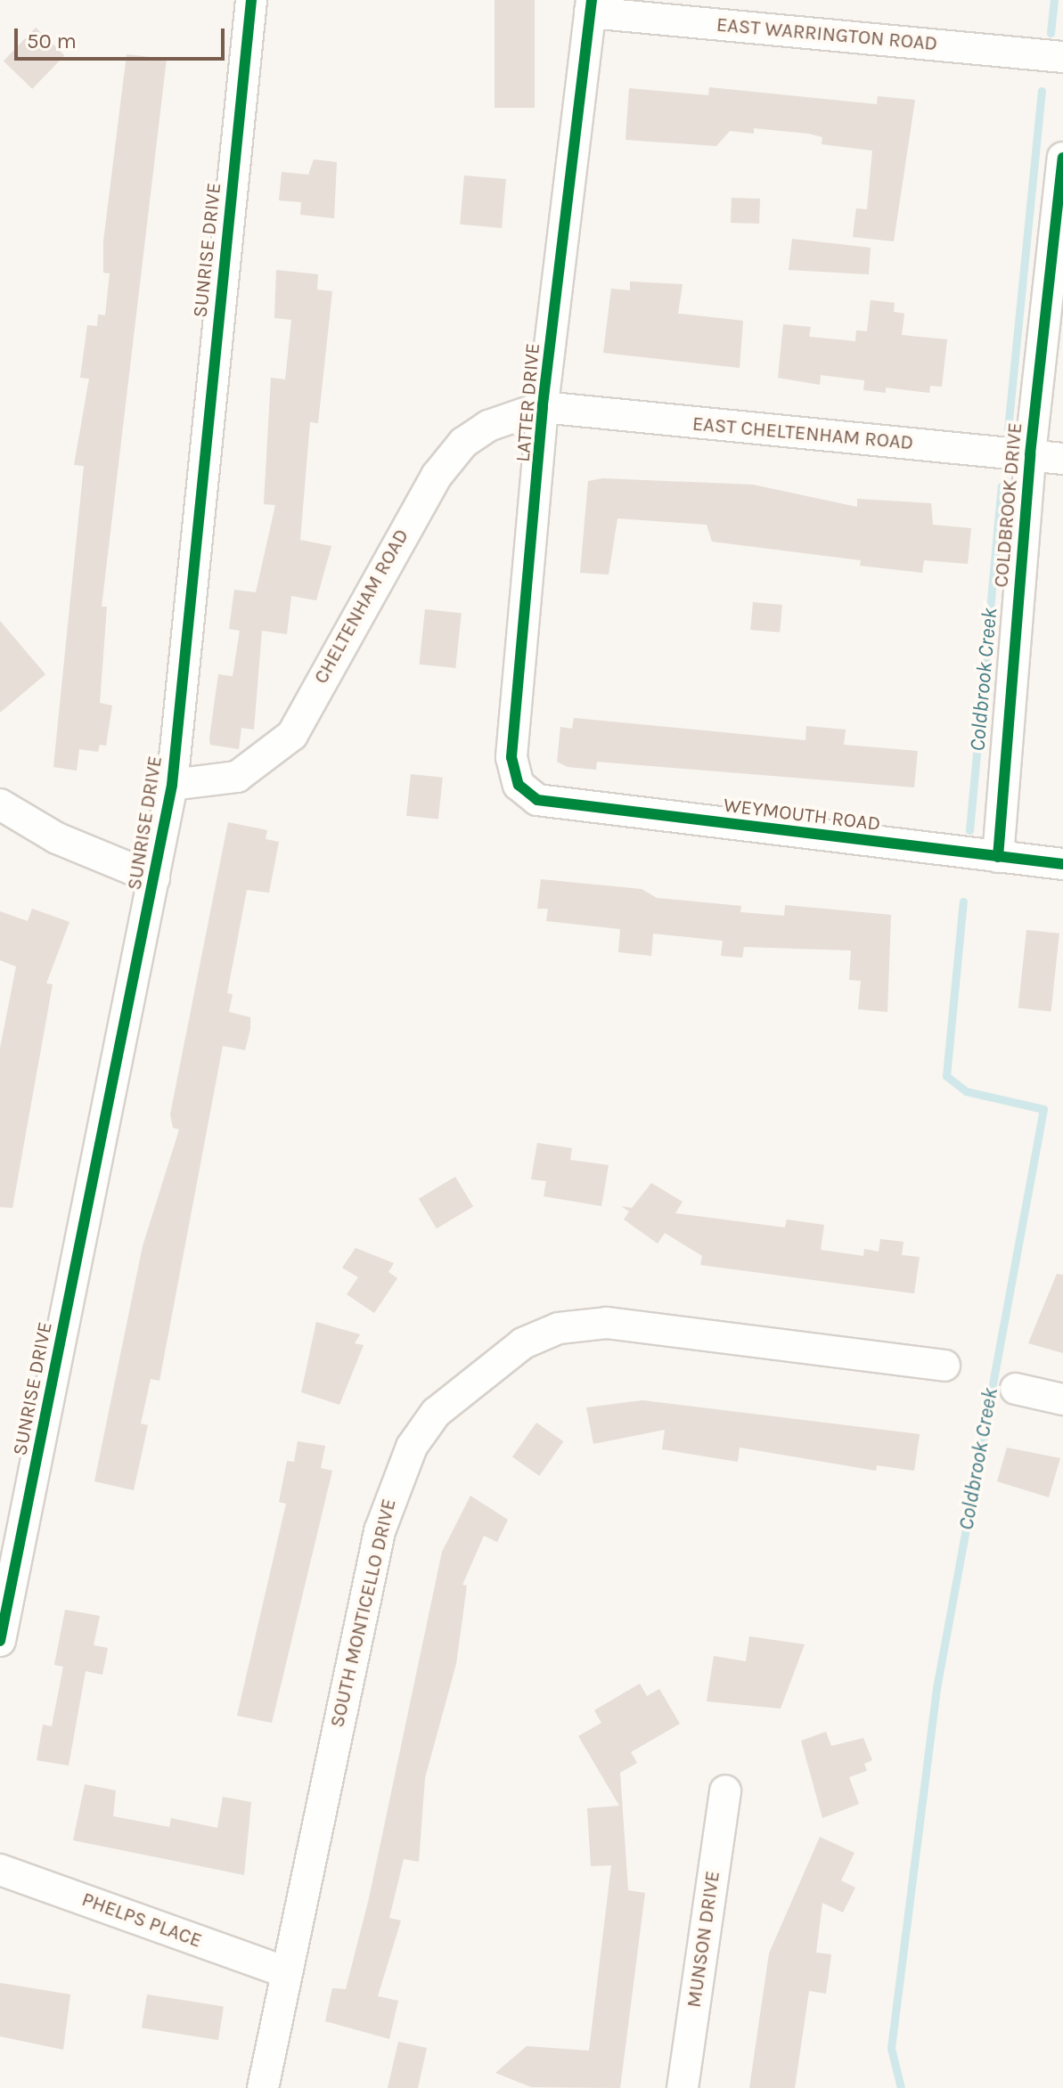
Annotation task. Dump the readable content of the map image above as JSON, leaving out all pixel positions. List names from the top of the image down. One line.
{"streets":{"street":["EAST WARRINGTON ROAD","SUNRISE DRIVE","LATTER DRIVE","EAST CHELTENHAM ROAD","COLDBROOK DRIVE","CHELTENHAM ROAD","WEYMOUTH ROAD","SOUTH MONTICELLO DRIVE","PHELPS PLACE","MUNSON DRIVE"]},"crossings":[["EAST WARRINGTON ROAD","LATTER DRIVE"],["SUNRISE DRIVE","CHELTENHAM ROAD"],["LATTER DRIVE","EAST CHELTENHAM ROAD"],["LATTER DRIVE","CHELTENHAM ROAD"],["LATTER DRIVE","WEYMOUTH ROAD"],["EAST CHELTENHAM ROAD","COLDBROOK DRIVE"],["EAST CHELTENHAM ROAD","CHELTENHAM ROAD"],["COLDBROOK DRIVE","WEYMOUTH ROAD"],["SOUTH MONTICELLO DRIVE","PHELPS PLACE"]],"water":["Coldbrook Creek"],"scale_bar":"50 m"}
